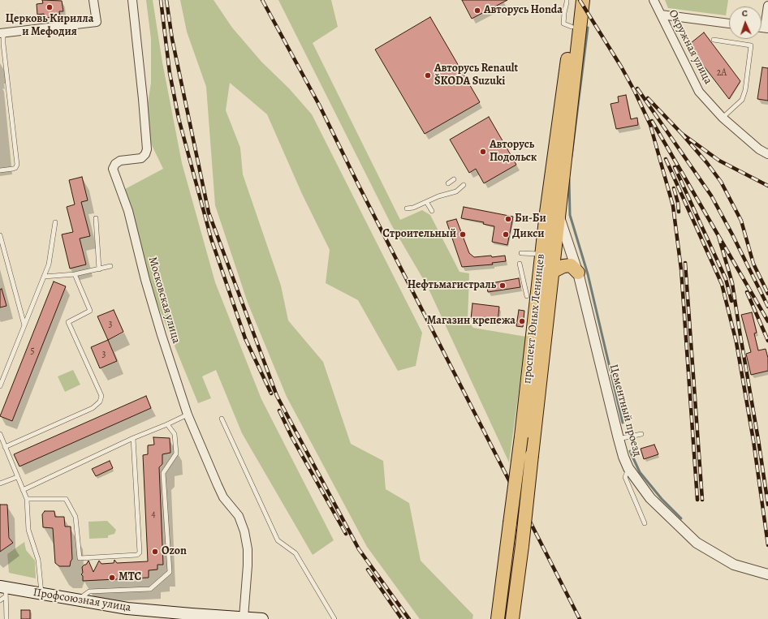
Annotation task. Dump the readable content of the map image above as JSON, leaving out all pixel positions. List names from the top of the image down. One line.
{"streets":{"main road":["проспект Юных Ленинцев","Профсоюзная улица"],"street":["Окружная улица","Московская улица","Цементный проезд"]},"crossings":[["Московская улица","Профсоюзная улица"],["проспект Юных Ленинцев","Цементный проезд"]],"places":["Церковь Кирилла и Мефодия","Авторусь Honda","Авторусь Renault ŠKODA Suzuki","Авторусь Подольск","Би-Би","Строительный","Дикси","Нефтьмагистраль","Магазин крепежа","Ozon","МТС"],"house_numbers":["2А","3","5","3","4"],"north":"top"}
